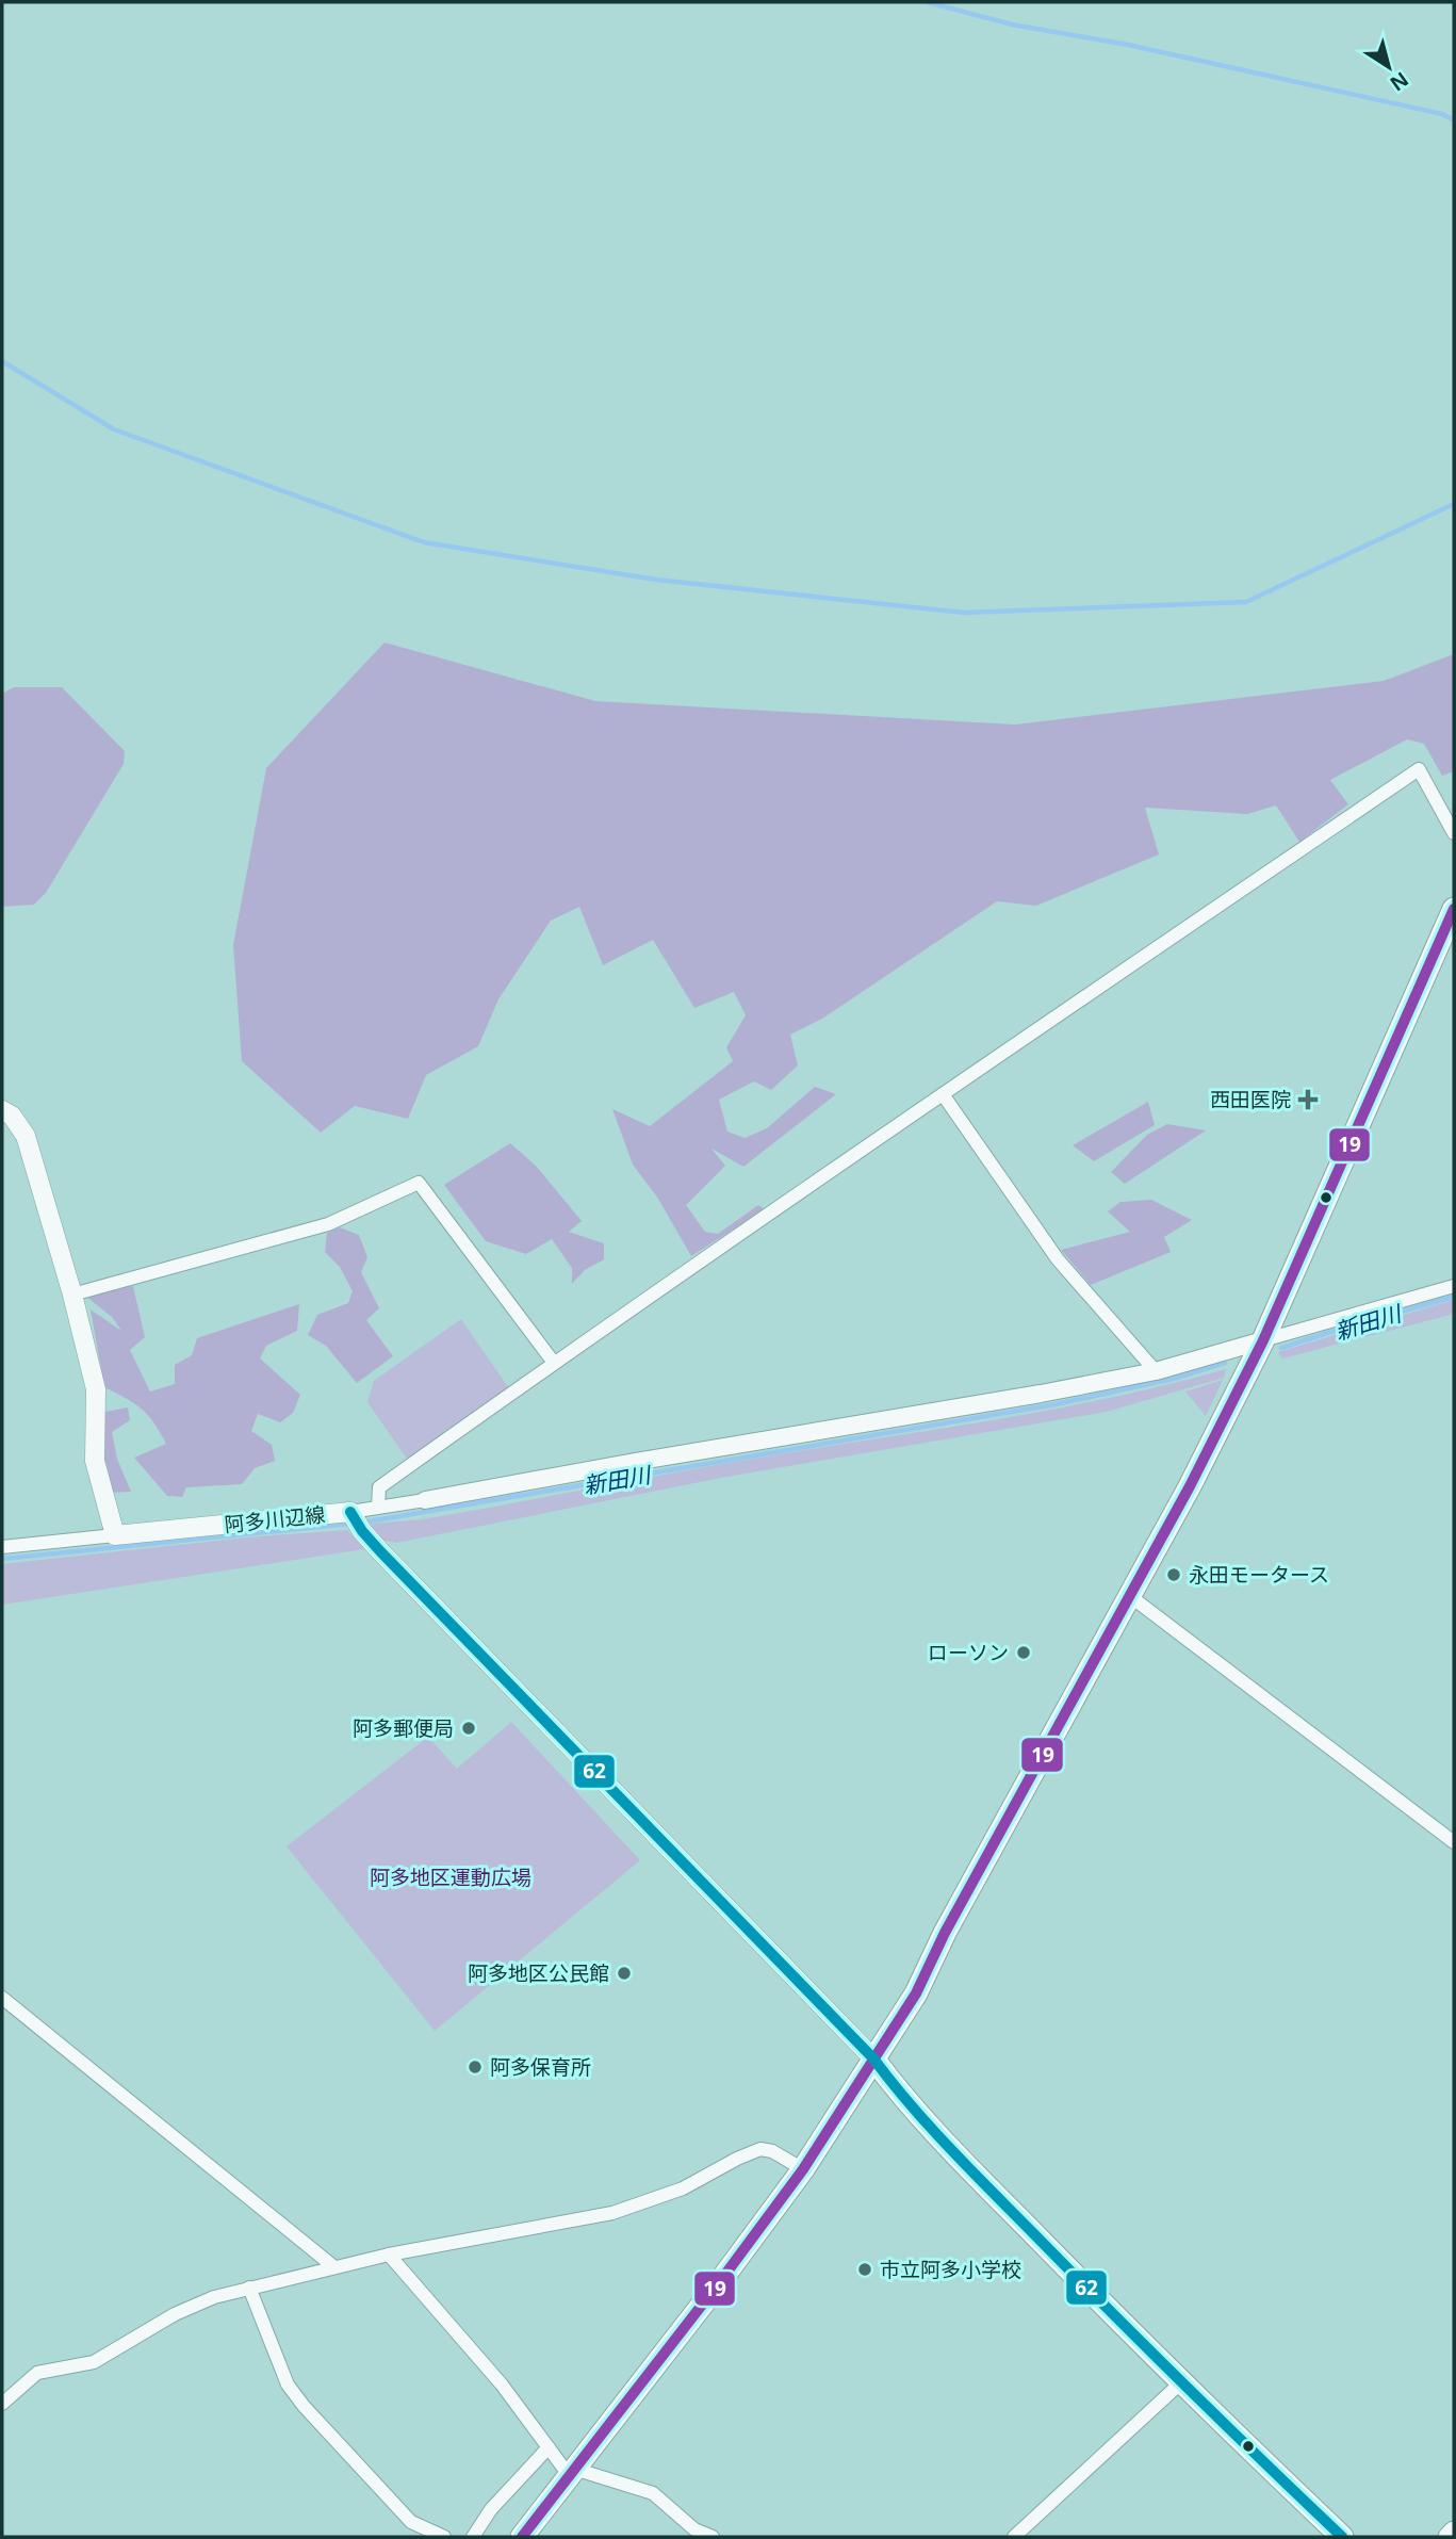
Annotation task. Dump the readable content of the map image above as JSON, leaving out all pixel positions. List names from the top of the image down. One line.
{"streets":{"main road":["阿多川辺線"]},"water":["新田川"],"parks":["阿多地区運動広場"],"places":{"health":["西田医院"],"other":["永田モータース","ローソン","阿多郵便局","阿多地区公民館","阿多保育所","市立阿多小学校"]},"lines":["transit line 19","transit line 62"],"north":"bottom right"}
